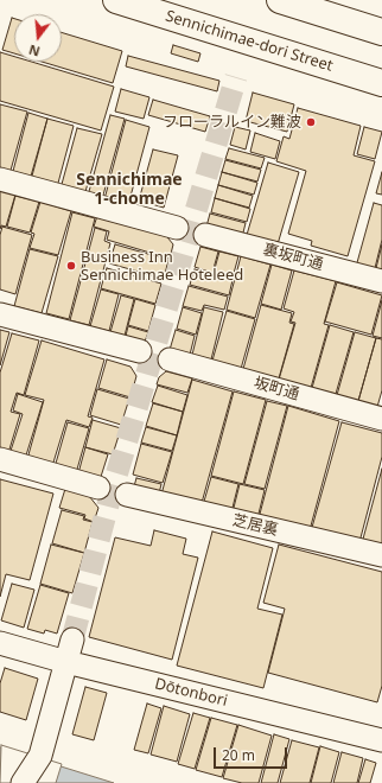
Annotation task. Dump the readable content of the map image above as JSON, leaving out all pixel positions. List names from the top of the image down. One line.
{"streets":{"main road":["Sennichimae-dori Street"],"street":["裏坂町通","坂町通","芝居裏","Dōtonbori"]},"districts":["Sennichimae 1-chome"],"places":["フローラルイン難波","Business Inn Sennichimae Hoteleed"],"scale_bar":"20 m","north":"bottom"}
